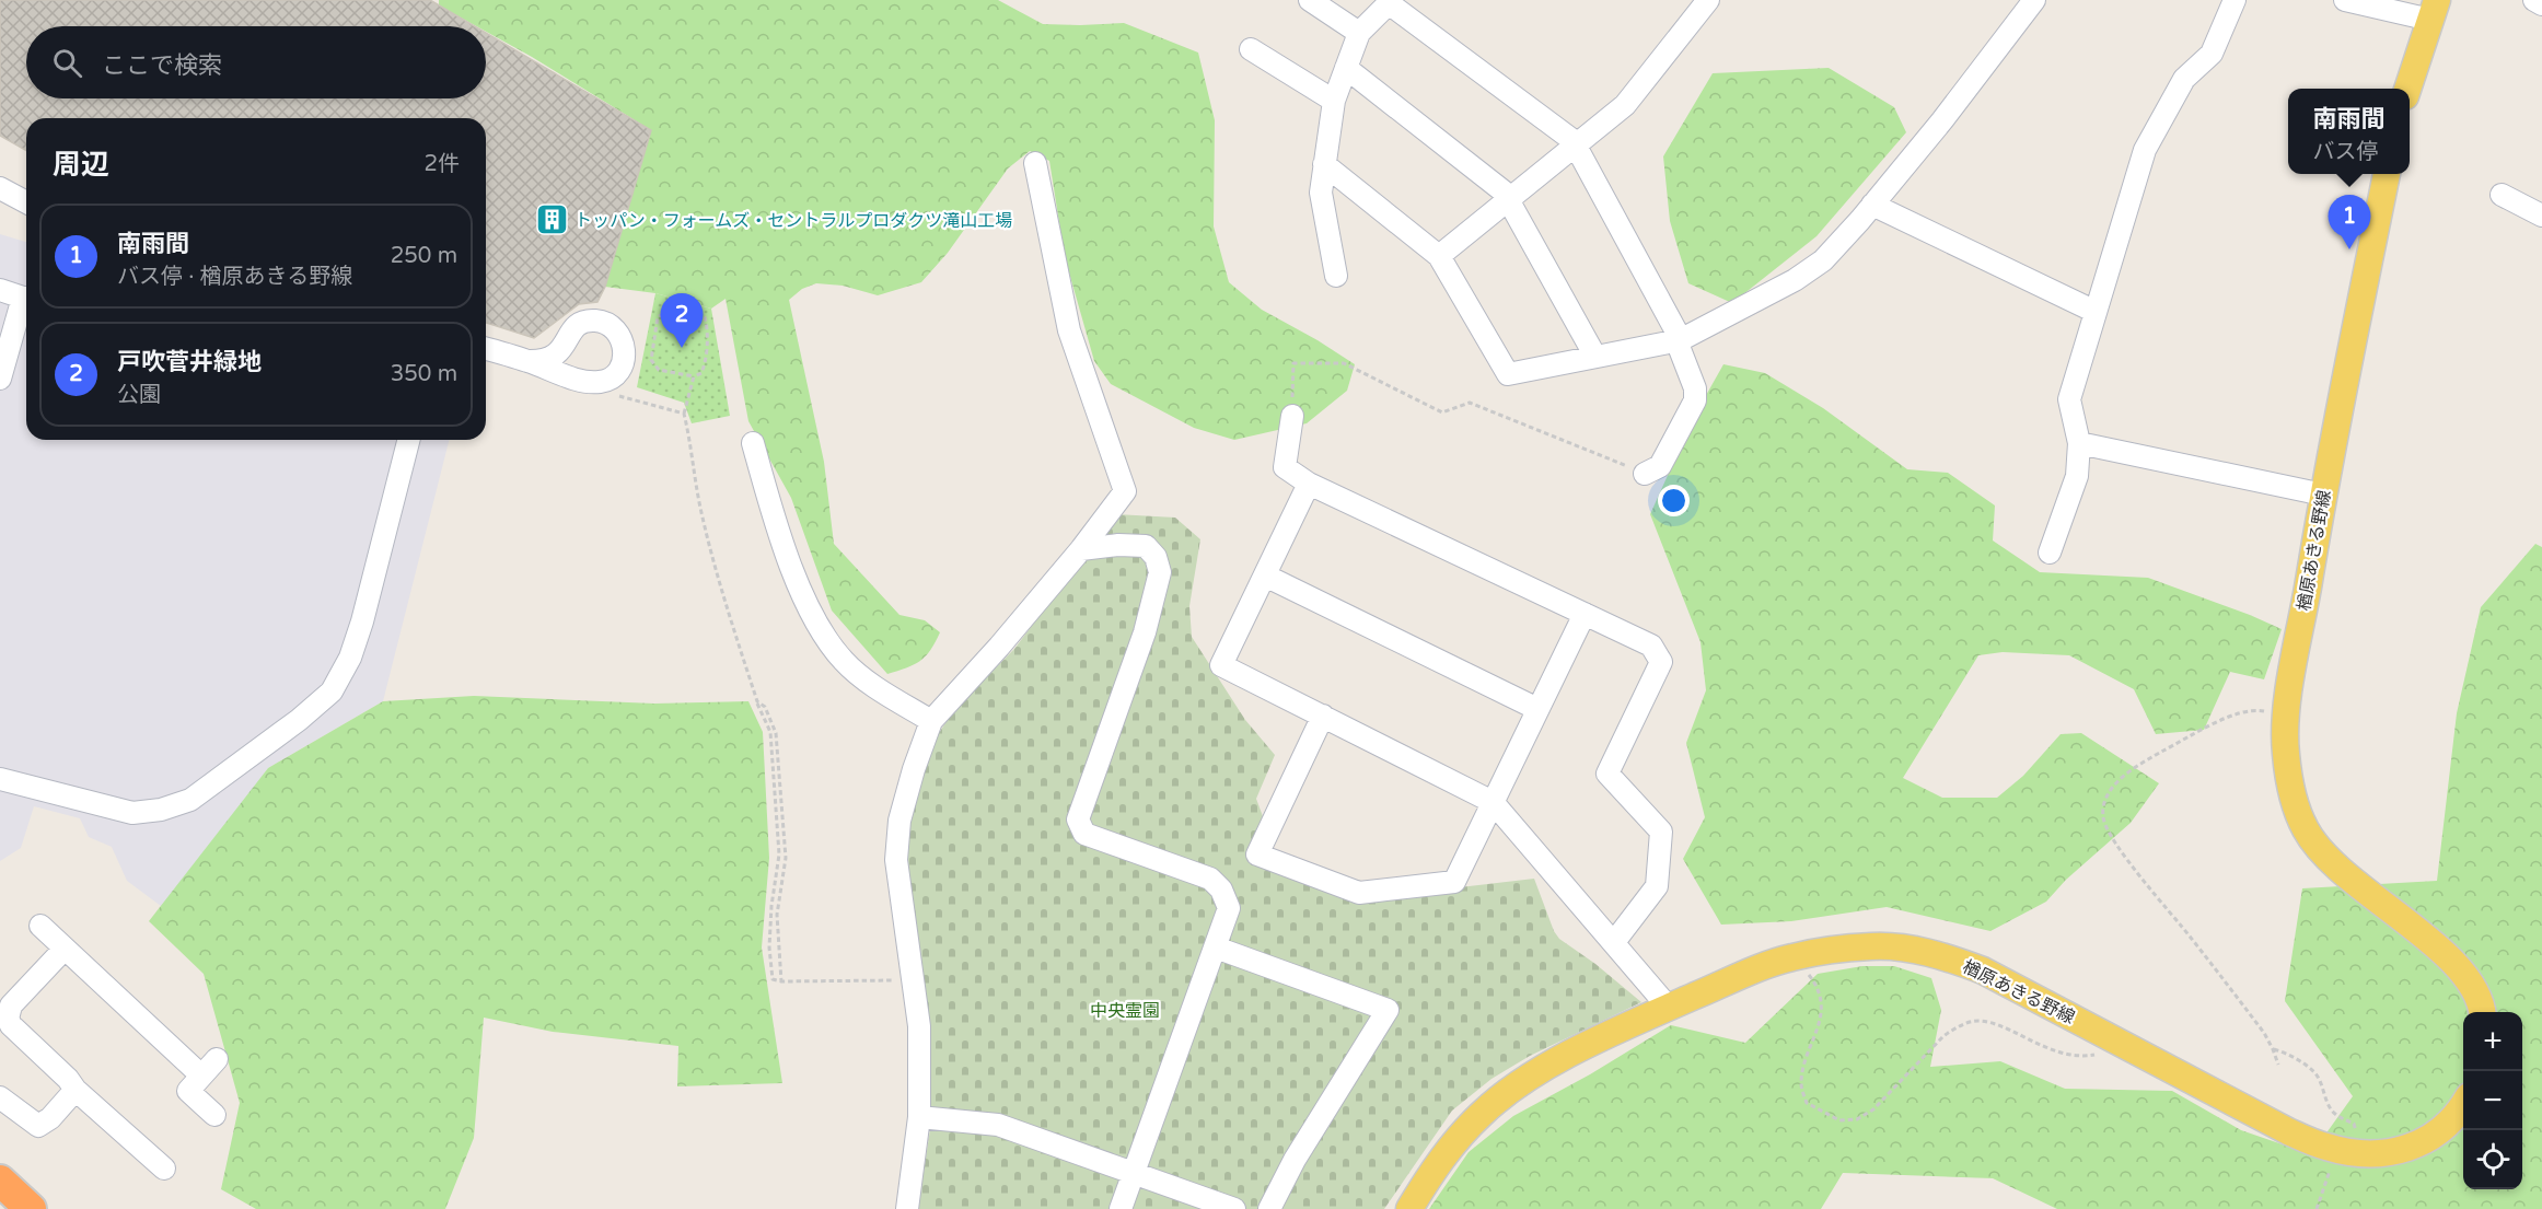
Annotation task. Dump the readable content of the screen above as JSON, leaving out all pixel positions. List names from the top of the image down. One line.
{"streets":{"main road":["楢原あきる野線"]},"parks":["中央霊園"],"places":{"building":["トッパン・フォームズ・セントラルプロダクツ滝山工場"]},"page":{"search":"ここで検索","popup":["南雨間","バス停"],"heading":["周辺","2件"],"pins":["1","2"],"list":[{"mark":"1","name":"南雨間","note":"バス停 · 楢原あきる野線","value":"250 m"},{"mark":"2","name":"戸吹菅井緑地","note":"公園","value":"350 m"}],"map_buttons":["+","−"]}}
